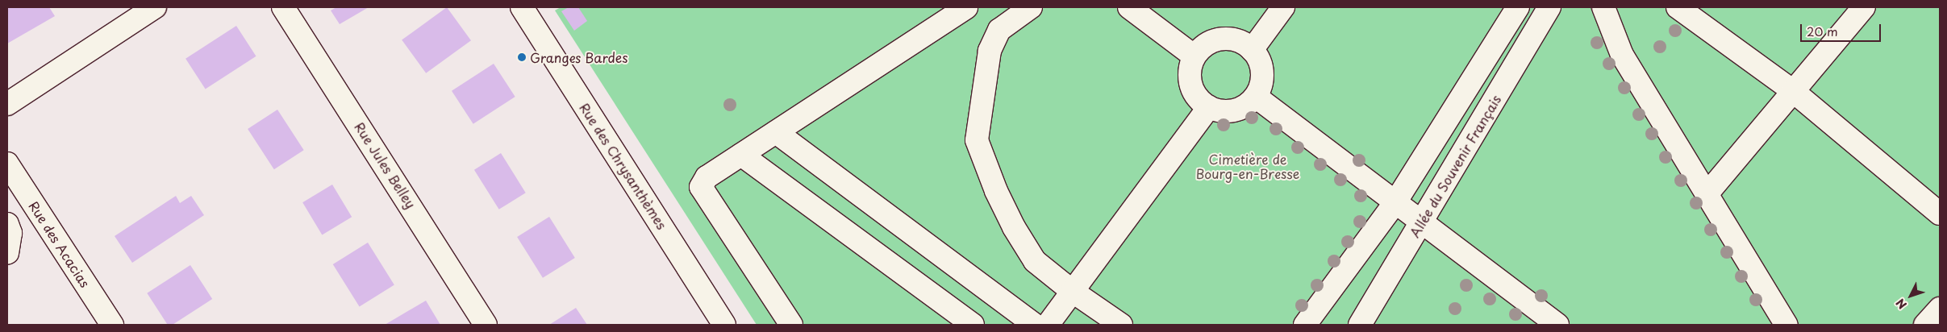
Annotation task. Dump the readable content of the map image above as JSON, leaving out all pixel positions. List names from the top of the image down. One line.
{"streets":{"street":["Rue Jules Belley","Rue des Chrysanthèmes","Allée du Souvenir Français","Rue des Acacias"]},"parks":["Cimetière de Bourg-en-Bresse"],"places":["Granges Bardes"],"scale_bar":"20 m","north":"bottom left"}
